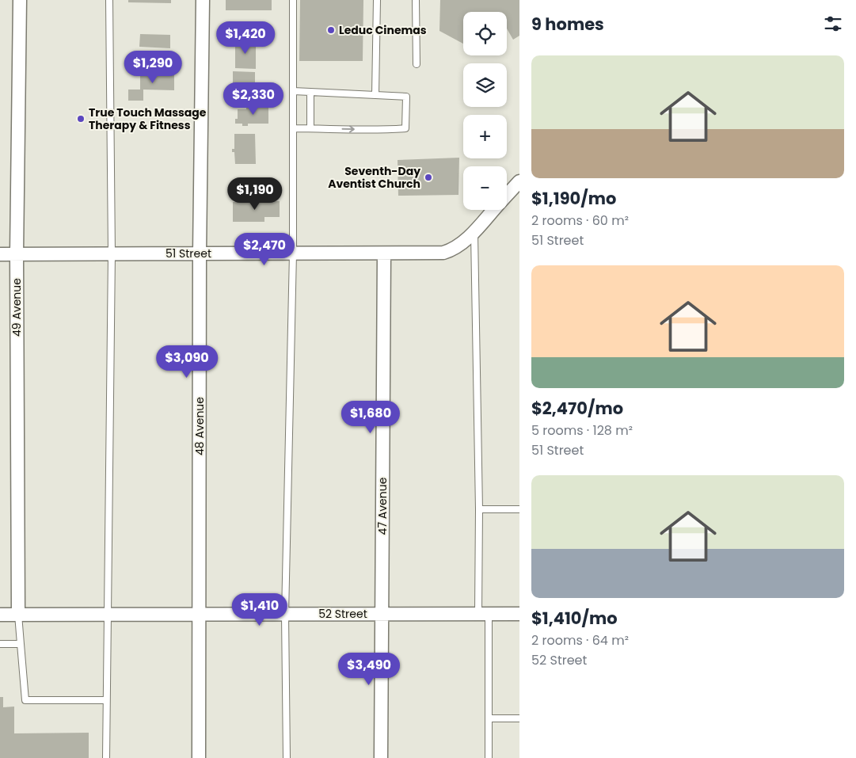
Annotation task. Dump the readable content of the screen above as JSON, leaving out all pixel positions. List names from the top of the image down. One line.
{"streets":{"street":["51 Street","49 Avenue","48 Avenue","47 Avenue","52 Street"]},"crossings":[["51 Street","49 Avenue"],["51 Street","48 Avenue"],["51 Street","47 Avenue"],["49 Avenue","52 Street"],["48 Avenue","52 Street"],["47 Avenue","52 Street"]],"places":["Leduc Cinemas","True Touch Massage Therapy & Fitness","Seventh-Day Aventist Church"],"page":{"heading":"9 homes","map_buttons":["+","−"],"price":["$1,420","$1,290","$2,330","$1,190","$2,470","$3,090","$1,680","$1,410","$3,490"],"list":[{"name":"$1,190/mo","note":"2 rooms · 60 m² · 51 Street"},{"name":"$2,470/mo","note":"5 rooms · 128 m² · 51 Street"},{"name":"$1,410/mo","note":"2 rooms · 64 m² · 52 Street"}]}}
